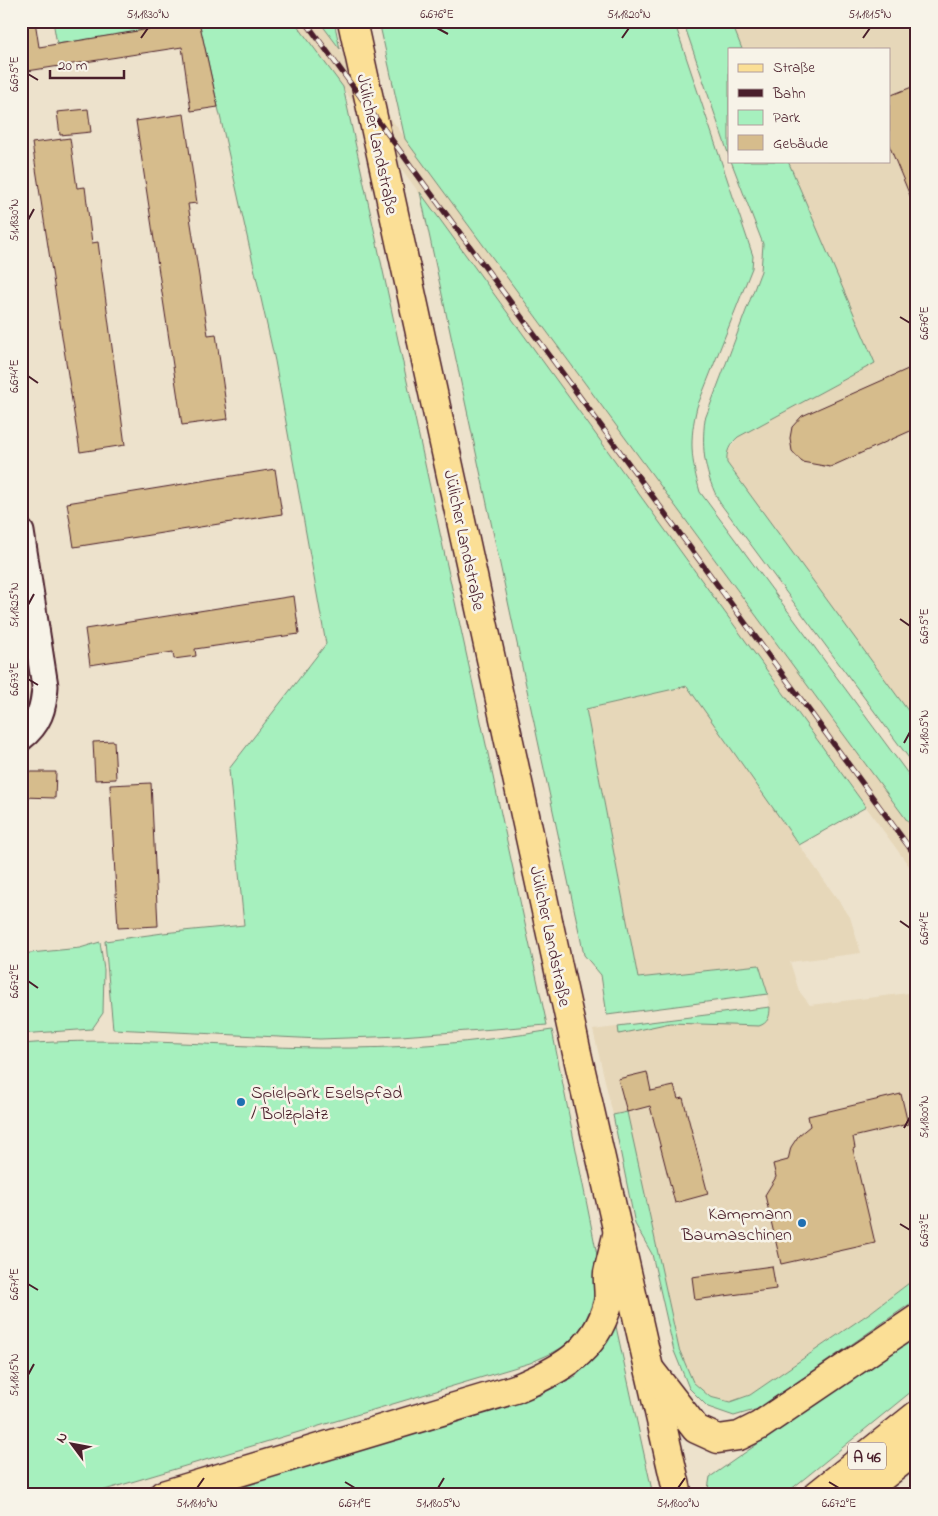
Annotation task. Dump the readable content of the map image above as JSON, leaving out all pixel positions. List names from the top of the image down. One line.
{"streets":{"main road":["Jülicher Landstraße","A 46"]},"places":["Spielpark Eselspfad / Bolzplatz","Kampmann Baumaschinen"],"legend":["Straße","Bahn","Park","Gebäude"],"scale_bar":"20 m","north":"top left","coordinates":["51.1830°N","6.676°E","51.1820°N","51.1815°N","6.675°E","6.674°E","51.1825°N","6.673°E","51.1805°N","6.672°E","51.1800°N","6.671°E","51.1810°N"]}
